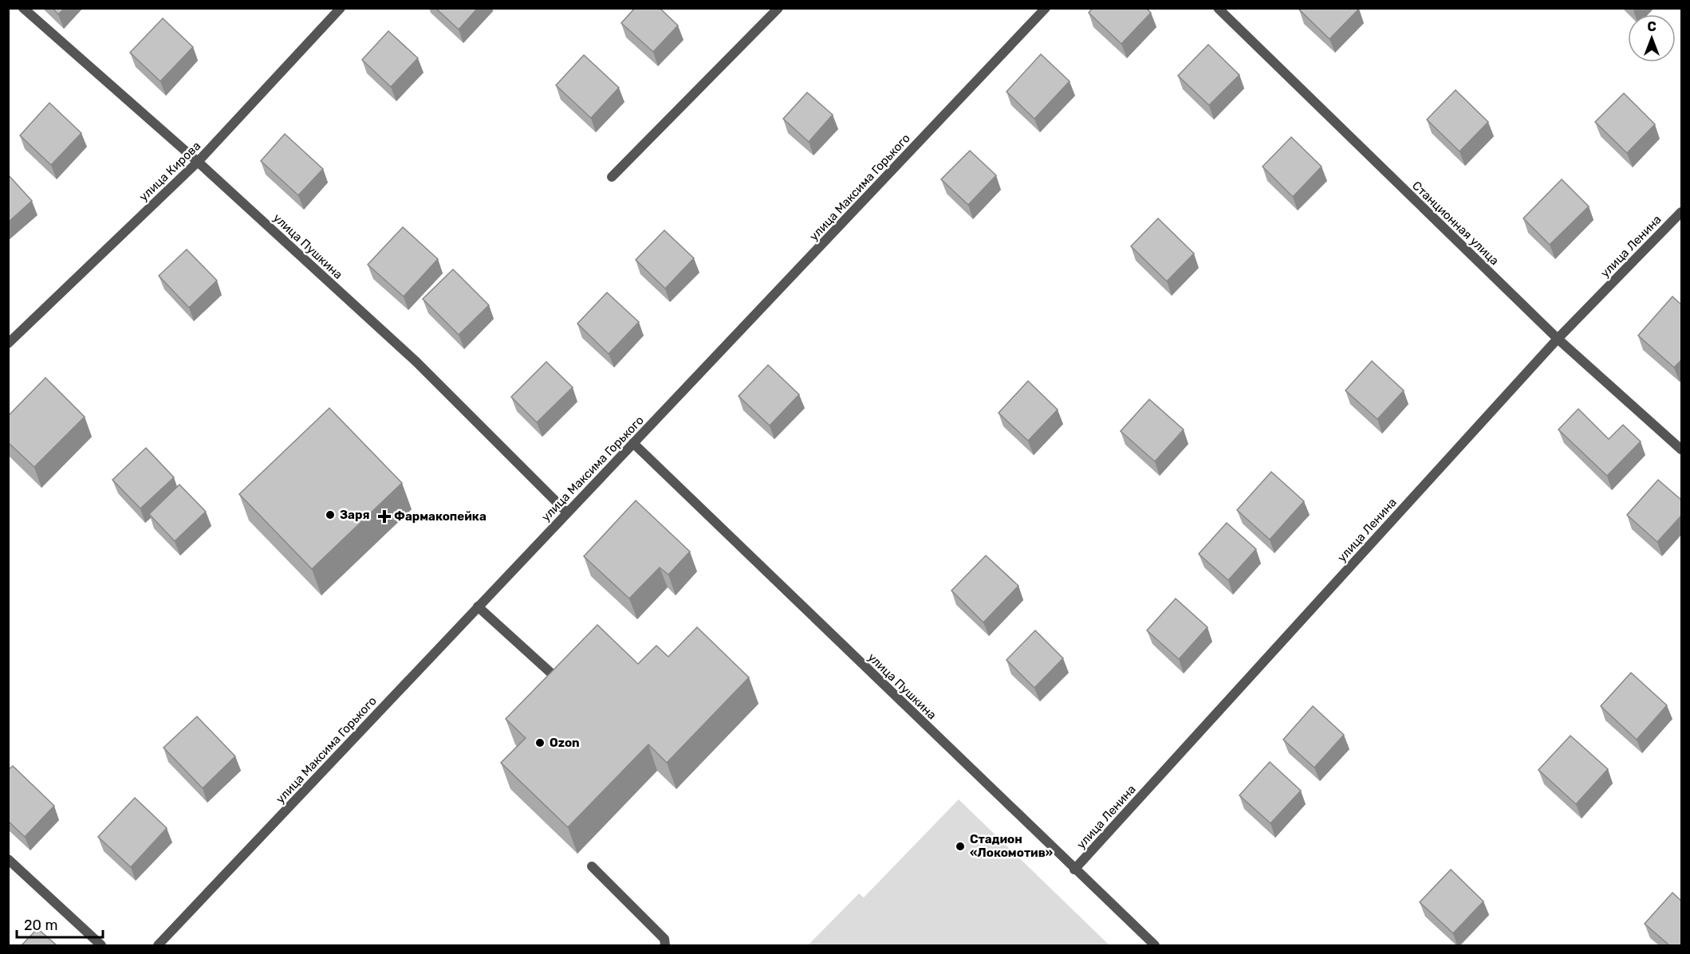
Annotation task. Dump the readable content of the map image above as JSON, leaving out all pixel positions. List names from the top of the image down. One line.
{"streets":{"street":["улица Кирова","улица Максима Горького","Станционная улица","улица Пушкина","улица Ленина"]},"crossings":[["улица Кирова","улица Пушкина"],["улица Максима Горького","улица Пушкина"],["Станционная улица","улица Ленина"],["улица Пушкина","улица Ленина"]],"places":{"other":["Заря","Ozon","Стадион «Локомотив»"],"health":["Фармакопейка"]},"scale_bar":"20 m","north":"top"}
